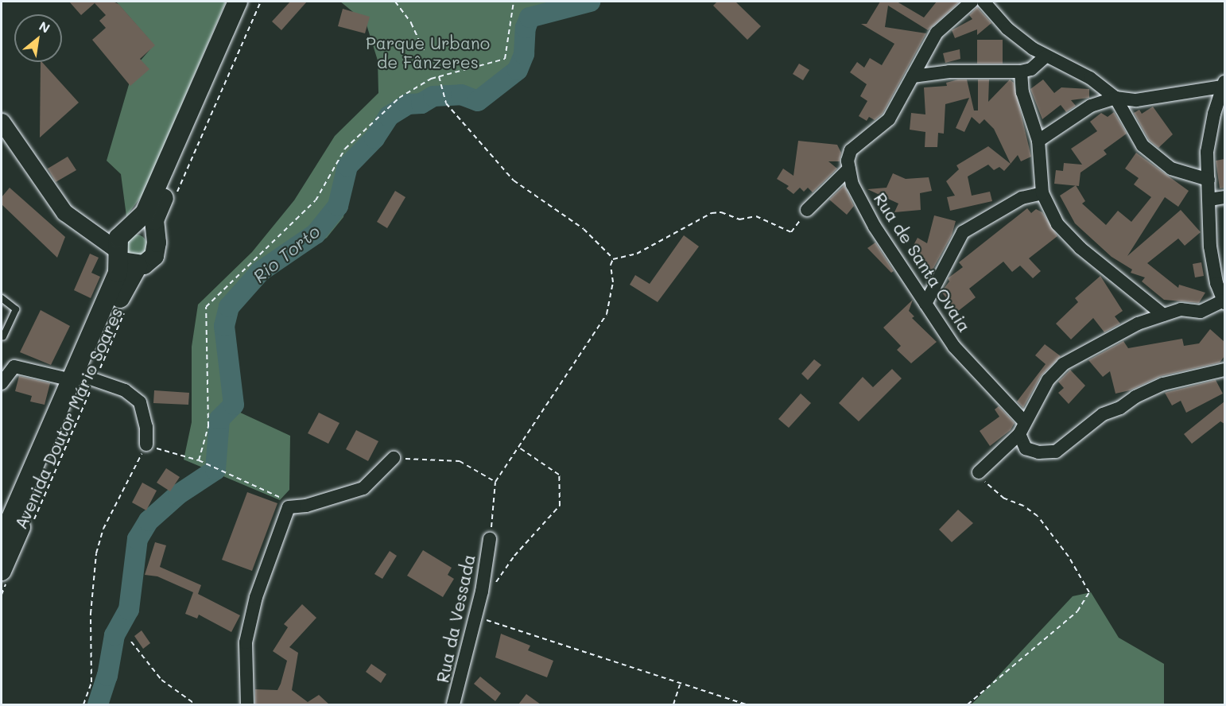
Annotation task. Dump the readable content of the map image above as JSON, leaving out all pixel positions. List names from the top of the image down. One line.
{"streets":{"main road":["Avenida Doutor Mário Soares"],"street":["Rua de Santa Ovaia","Rua da Vessada"]},"water":["Rio Torto"],"parks":["Parque Urbano de Fânzeres"],"north":"top right"}
